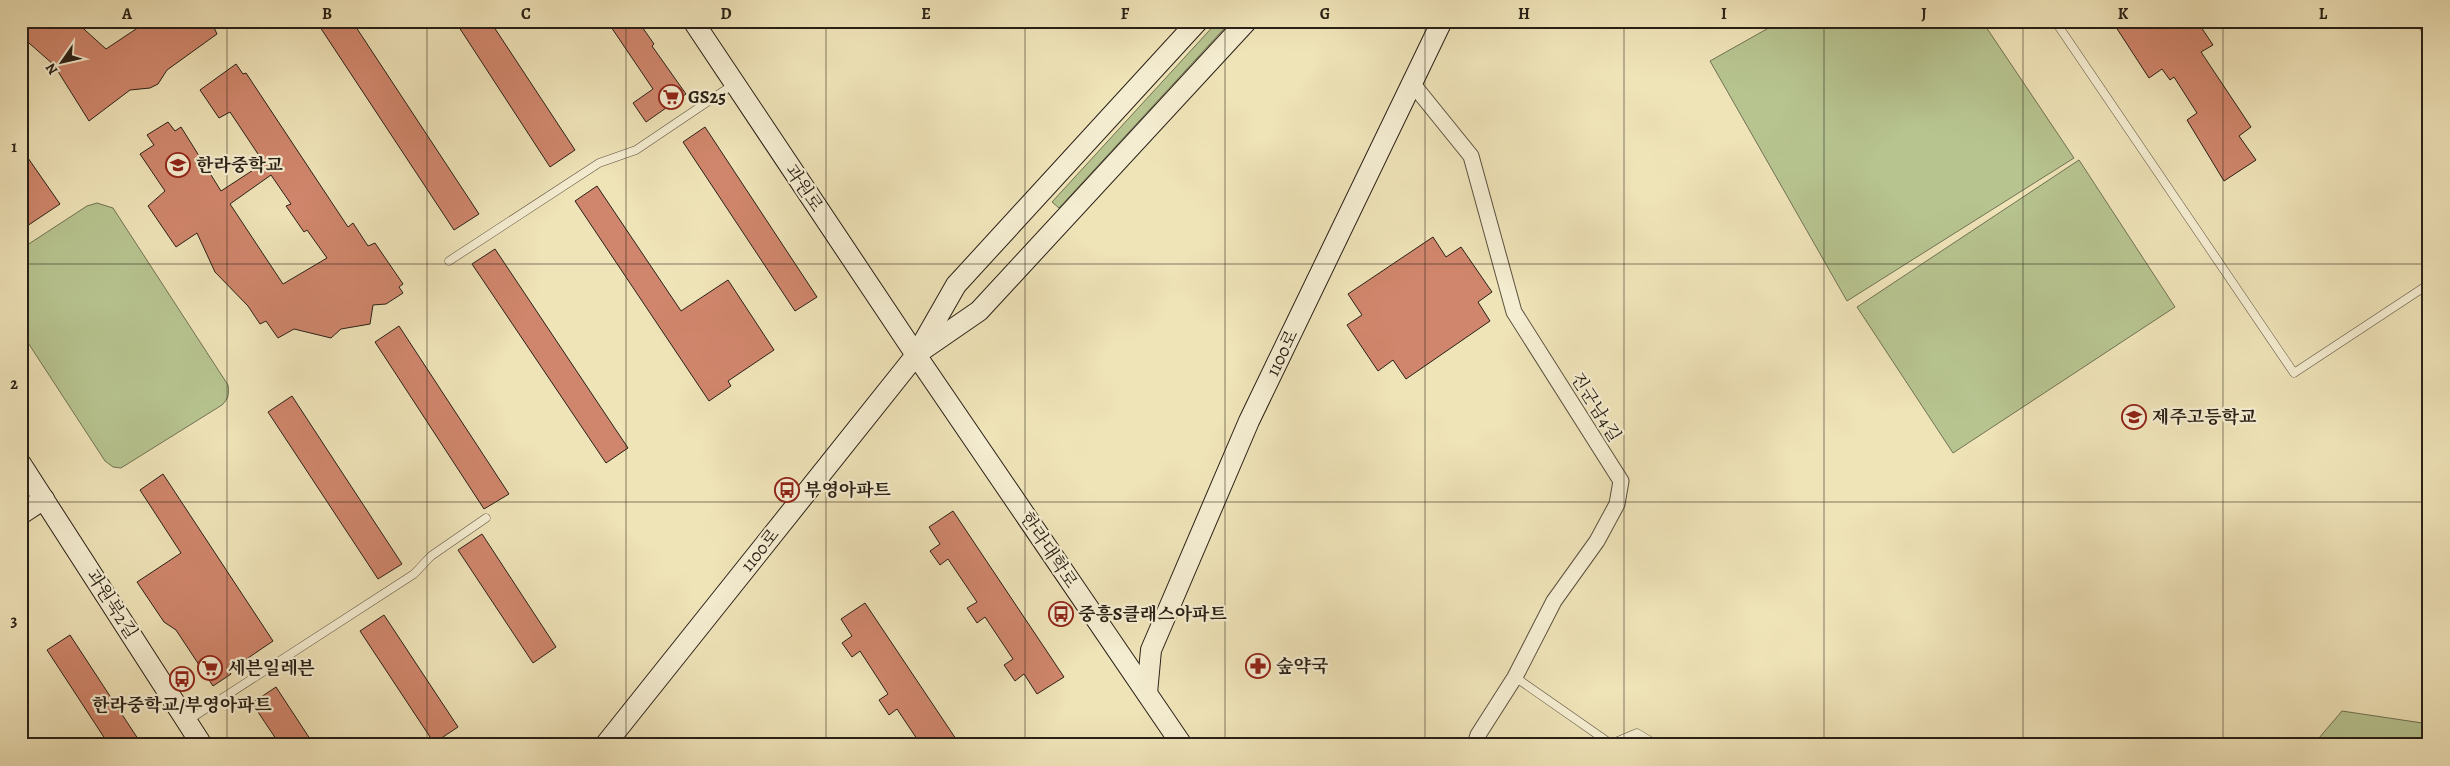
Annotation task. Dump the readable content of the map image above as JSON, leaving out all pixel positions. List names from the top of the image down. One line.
{"streets":{"main road":["과원로","1100로","한라대학로","과원북2길"],"street":["진군남4길"]},"crossings":[["과원로","1100로"],["과원로","한라대학로"],["1100로","진군남4길"],["1100로","한라대학로"]],"places":{"supermarket":["GS25","세븐일레븐"],"school or university":["한라중학교","제주고등학교"],"bus stop":["부영아파트","중흥S클래스아파트","한라중학교/부영아파트"],"pharmacy":["숲약국"]},"north":"bottom left","grid":{"columns":["A","B","C","D","E","F","G","H","I","J","K","L"],"rows":["1","2","3"]}}
